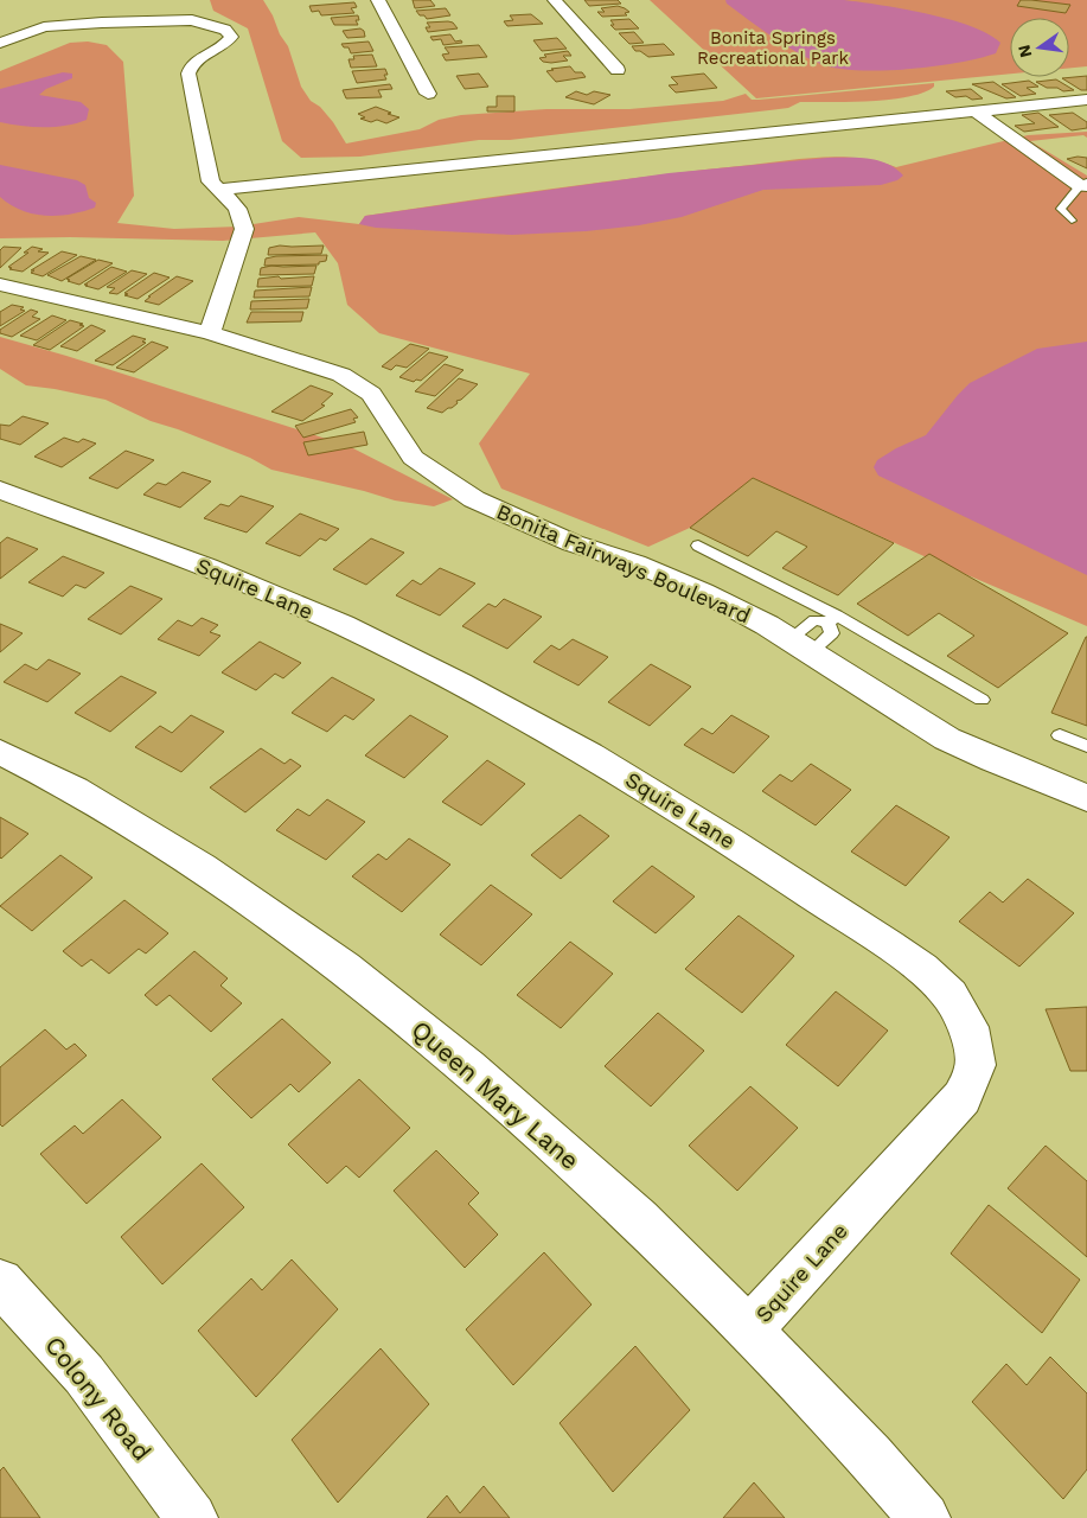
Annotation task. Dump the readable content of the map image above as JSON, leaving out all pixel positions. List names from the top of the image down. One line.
{"streets":{"street":["Bonita Fairways Boulevard","Squire Lane","Queen Mary Lane","Colony Road"]},"crossings":[["Squire Lane","Queen Mary Lane"]],"parks":["Bonita Springs Recreational Park"],"north":"left"}
